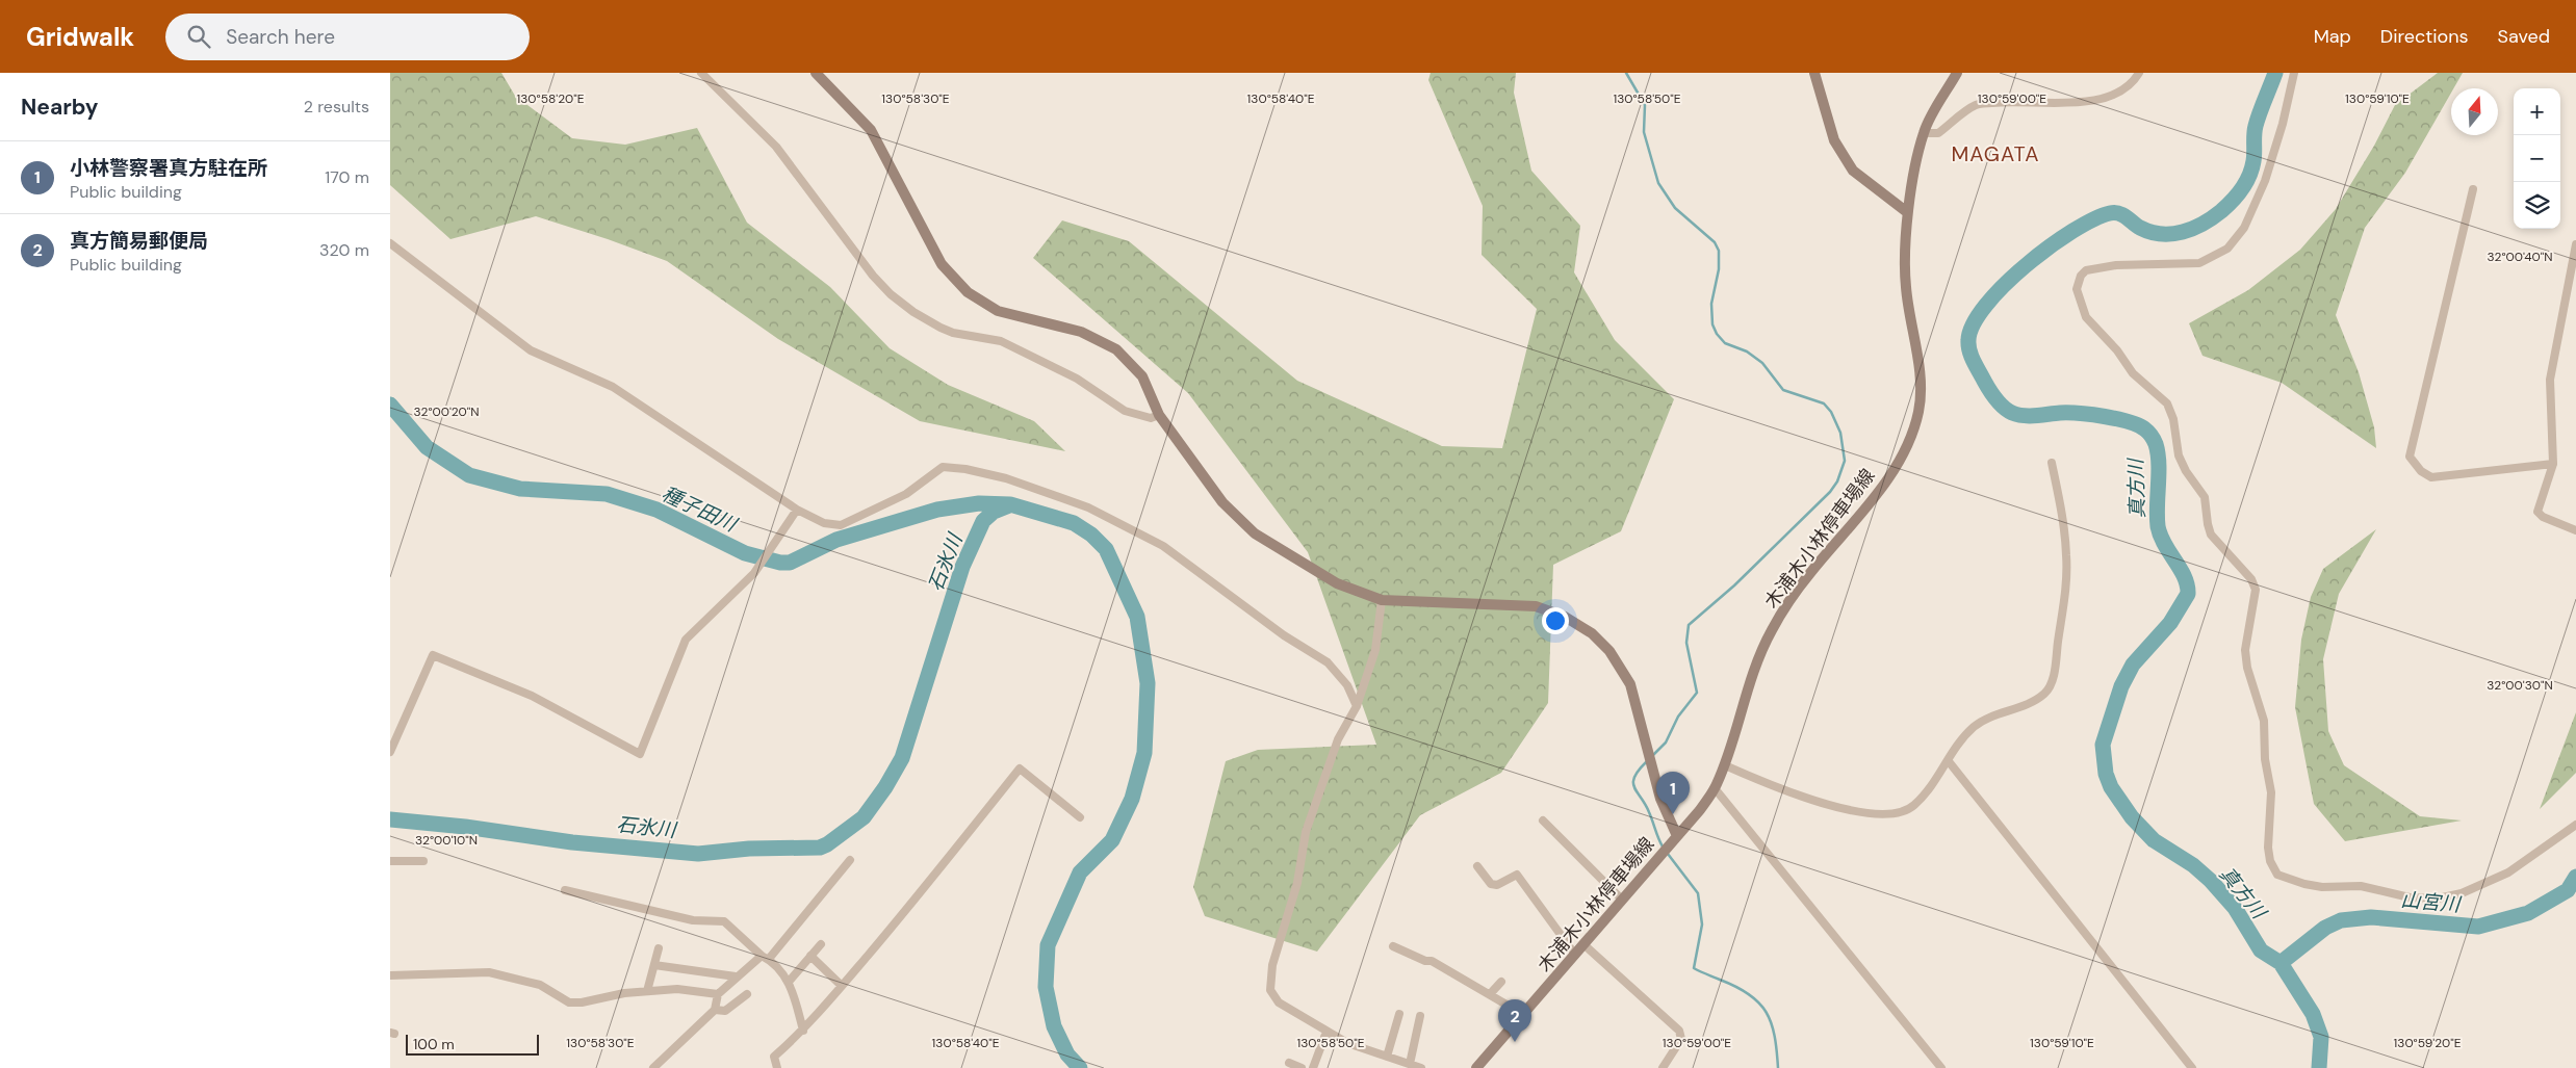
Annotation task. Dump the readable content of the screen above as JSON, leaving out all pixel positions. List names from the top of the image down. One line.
{"streets":{"main road":["木浦木小林停車場線"]},"districts":["MAGATA"],"water":["真方川","種子田川","石氷川","山宮川"],"scale_bar":"100 m","north":"top","page":{"header":"Gridwalk","search":"Search here","nav":["Map","Directions","Saved"],"heading":["Nearby","2 results"],"map_buttons":["+","−"],"list":[{"mark":"1","name":"小林警察署真方駐在所","note":"Public building","value":"170 m"},{"mark":"2","name":"真方簡易郵便局","note":"Public building","value":"320 m"}],"pins":["1","2"],"scale":"100 m"},"coordinates":["130°58'20\"E","130°58'30\"E","130°58'40\"E","130°58'50\"E","130°59'00\"E","130°59'10\"E","32°00'40\"N","32°00'20\"N","32°00'30\"N","32°00'10\"N","130°59'20\"E"]}
